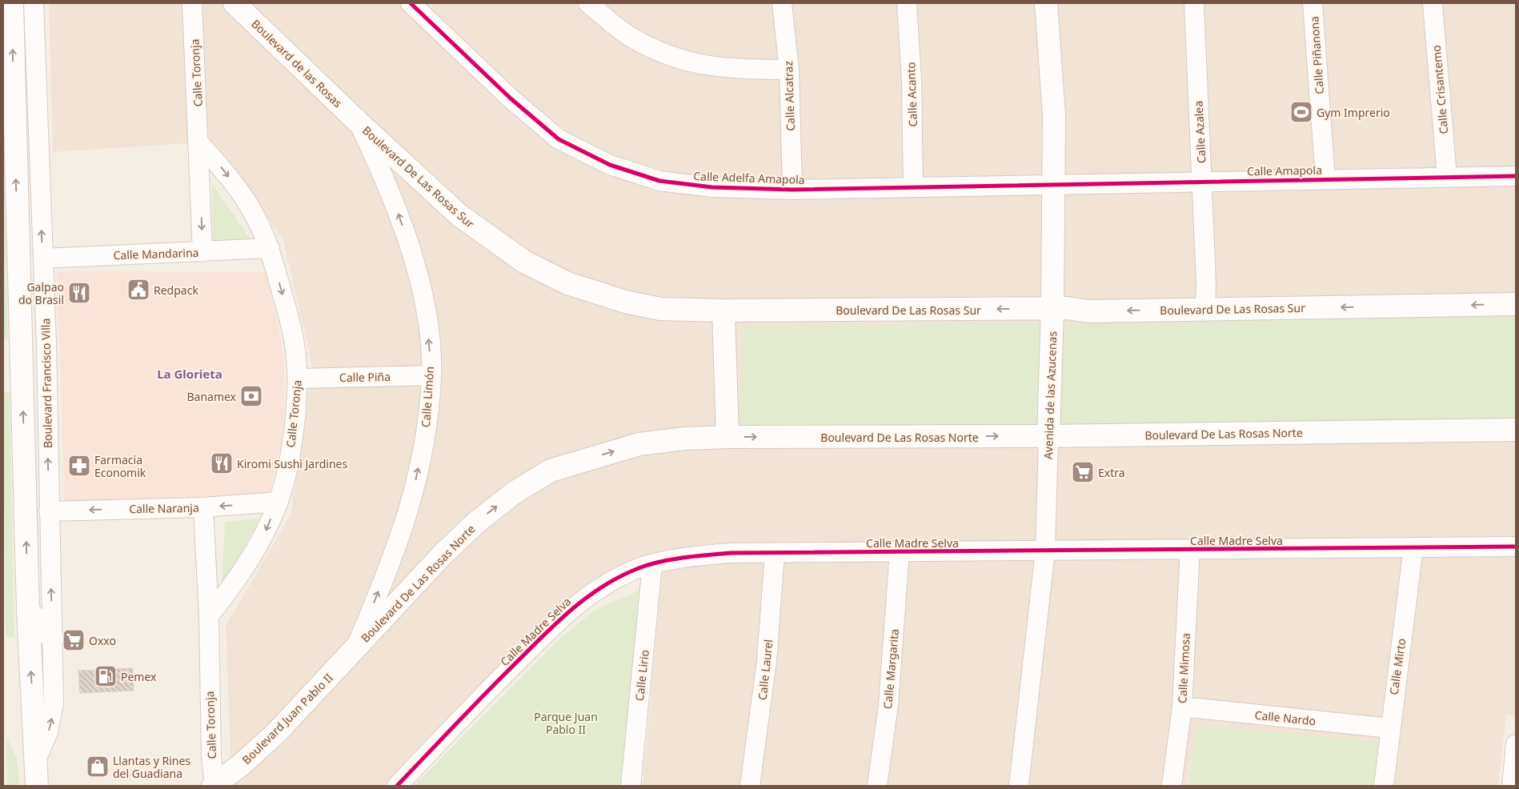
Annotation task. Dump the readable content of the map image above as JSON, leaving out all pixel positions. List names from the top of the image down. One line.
{"streets":{"main road":["Boulevard de las Rosas","Boulevard De Las Rosas Sur","Boulevard Francisco Villa","Avenida de las Azucenas","Boulevard De Las Rosas Norte","Boulevard Juan Pablo II"],"street":["Calle Piñanona","Calle Toronja","Calle Crisantemo","Calle Acanto","Calle Alcatraz","Calle Azalea","Calle Amapola","Calle Adelfa Amapola","Calle Mandarina","Calle Piña","Calle Limón","Calle Naranja","Calle Madre Selva","Calle Mirto","Calle Mimosa","Calle Margarita","Calle Laurel","Calle Lirio","Calle Nardo"]},"crossings":[["Calle Piñanona","Calle Amapola"],["Boulevard de las Rosas","Boulevard De Las Rosas Sur"],["Boulevard de las Rosas","Calle Limón"],["Calle Toronja","Calle Mandarina"],["Calle Toronja","Calle Piña"],["Calle Toronja","Calle Naranja"],["Calle Toronja","Boulevard Juan Pablo II"],["Calle Crisantemo","Calle Amapola"],["Calle Acanto","Calle Adelfa Amapola"],["Calle Alcatraz","Calle Adelfa Amapola"],["Calle Azalea","Calle Amapola"],["Calle Azalea","Boulevard De Las Rosas Sur"],["Calle Amapola","Calle Adelfa Amapola"],["Calle Amapola","Avenida de las Azucenas"],["Boulevard De Las Rosas Sur","Avenida de las Azucenas"],["Boulevard De Las Rosas Sur","Calle Limón"],["Calle Adelfa Amapola","Avenida de las Azucenas"],["Calle Mandarina","Boulevard Francisco Villa"],["Calle Piña","Calle Limón"],["Boulevard Francisco Villa","Calle Naranja"],["Avenida de las Azucenas","Boulevard De Las Rosas Norte"],["Avenida de las Azucenas","Calle Madre Selva"],["Calle Limón","Boulevard De Las Rosas Norte"],["Calle Limón","Boulevard Juan Pablo II"],["Boulevard De Las Rosas Norte","Boulevard Juan Pablo II"],["Calle Madre Selva","Calle Mirto"],["Calle Madre Selva","Calle Mimosa"],["Calle Madre Selva","Calle Margarita"],["Calle Madre Selva","Calle Laurel"],["Calle Madre Selva","Calle Lirio"],["Calle Mirto","Calle Nardo"],["Calle Mimosa","Calle Nardo"]],"one_way":["Calle Toronja","Boulevard De Las Rosas Sur","Boulevard Francisco Villa","Calle Limón","Boulevard De Las Rosas Norte","Calle Naranja"],"districts":["La Glorieta"],"parks":["Parque Juan Pablo II"],"places":{"sports":["Gym Imprerio"],"public building":["Redpack"],"restaurant":["Galpao do Brasil","Kiromi Sushi Jardines"],"bank":["Banamex"],"pharmacy":["Farmacia Economik"],"supermarket":["Extra","Oxxo"],"fuel station":["Pemex"],"shop":["Llantas y Rines del Guadiana"]}}
